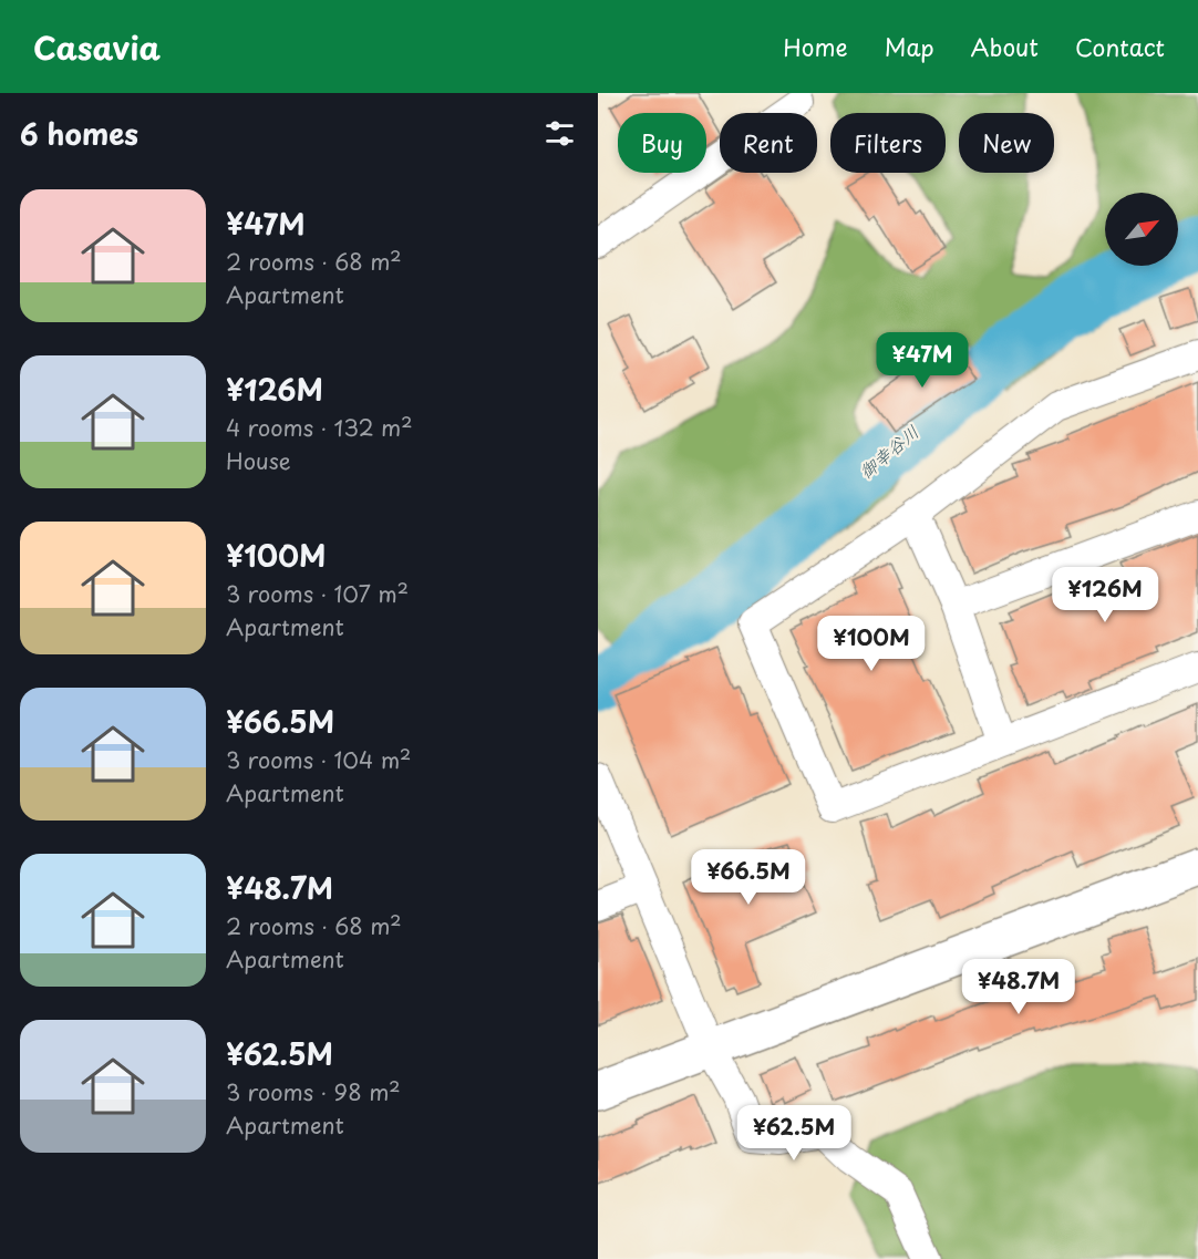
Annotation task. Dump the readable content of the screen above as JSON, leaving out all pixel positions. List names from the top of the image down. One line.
{"water":["御幸谷川"],"north":"top right","page":{"header":"Casavia","nav":["Home","Map","About","Contact"],"heading":"6 homes","chip":["Buy","Rent","Filters","New"],"list":[{"name":"¥47M","note":"2 rooms · 68 m² · Apartment"},{"name":"¥126M","note":"4 rooms · 132 m² · House"},{"name":"¥100M","note":"3 rooms · 107 m² · Apartment"},{"name":"¥66.5M","note":"3 rooms · 104 m² · Apartment"},{"name":"¥48.7M","note":"2 rooms · 68 m² · Apartment"},{"name":"¥62.5M","note":"3 rooms · 98 m² · Apartment"}],"price":["¥47M","¥126M","¥100M","¥66.5M","¥48.7M","¥62.5M"]}}
